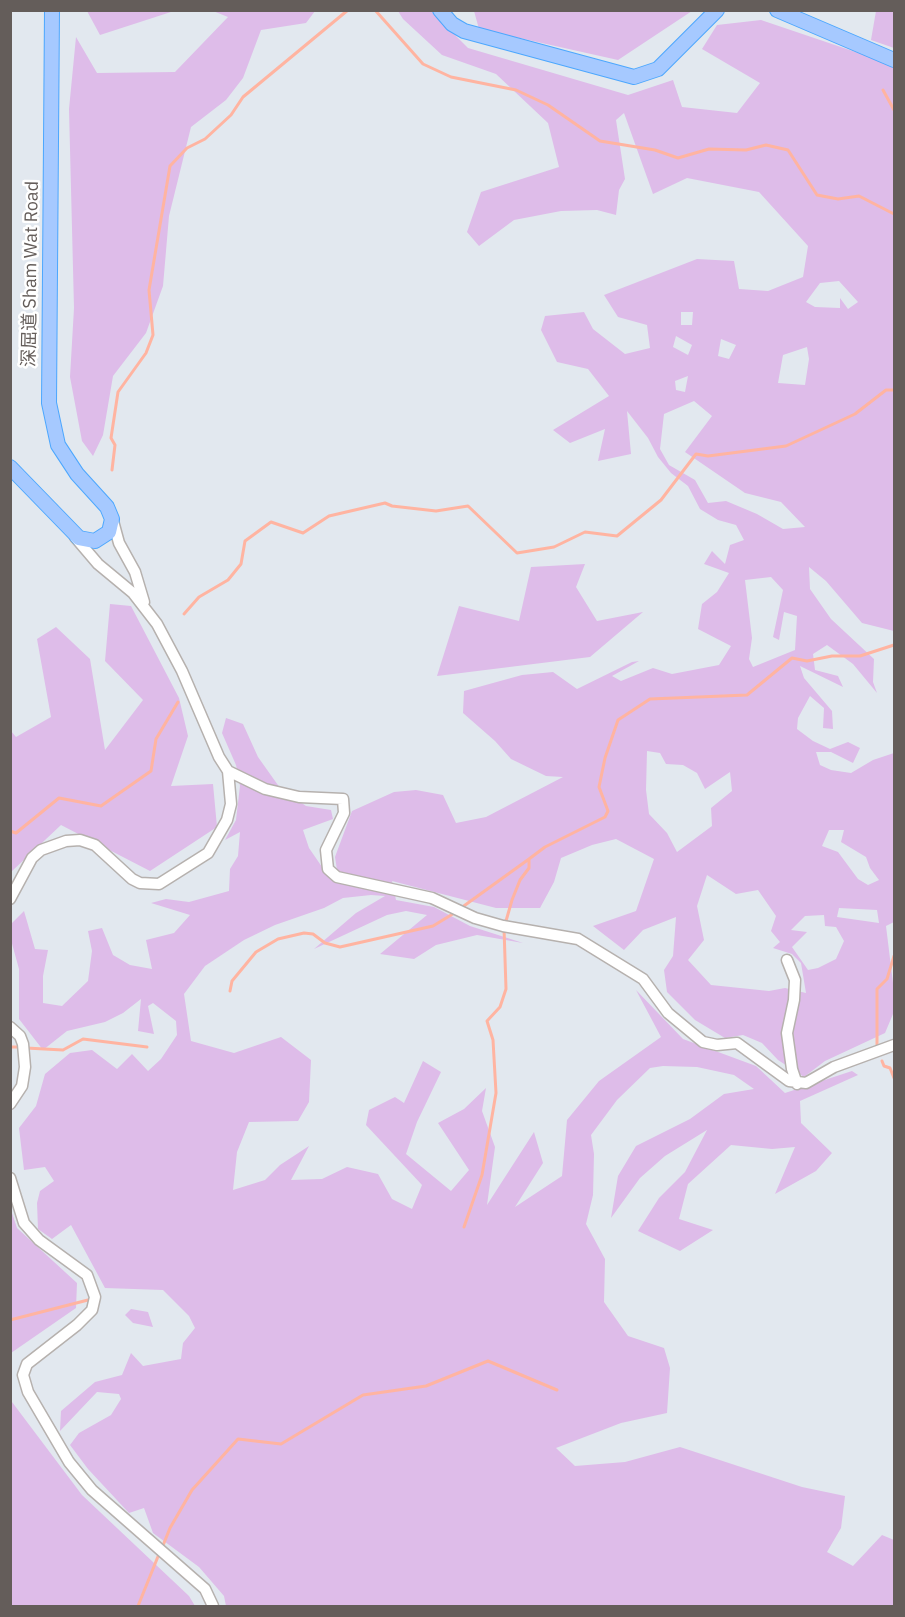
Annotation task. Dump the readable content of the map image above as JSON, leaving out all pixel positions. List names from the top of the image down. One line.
{"streets":{"main road":["深屈道 Sham Wat Road"]}}
